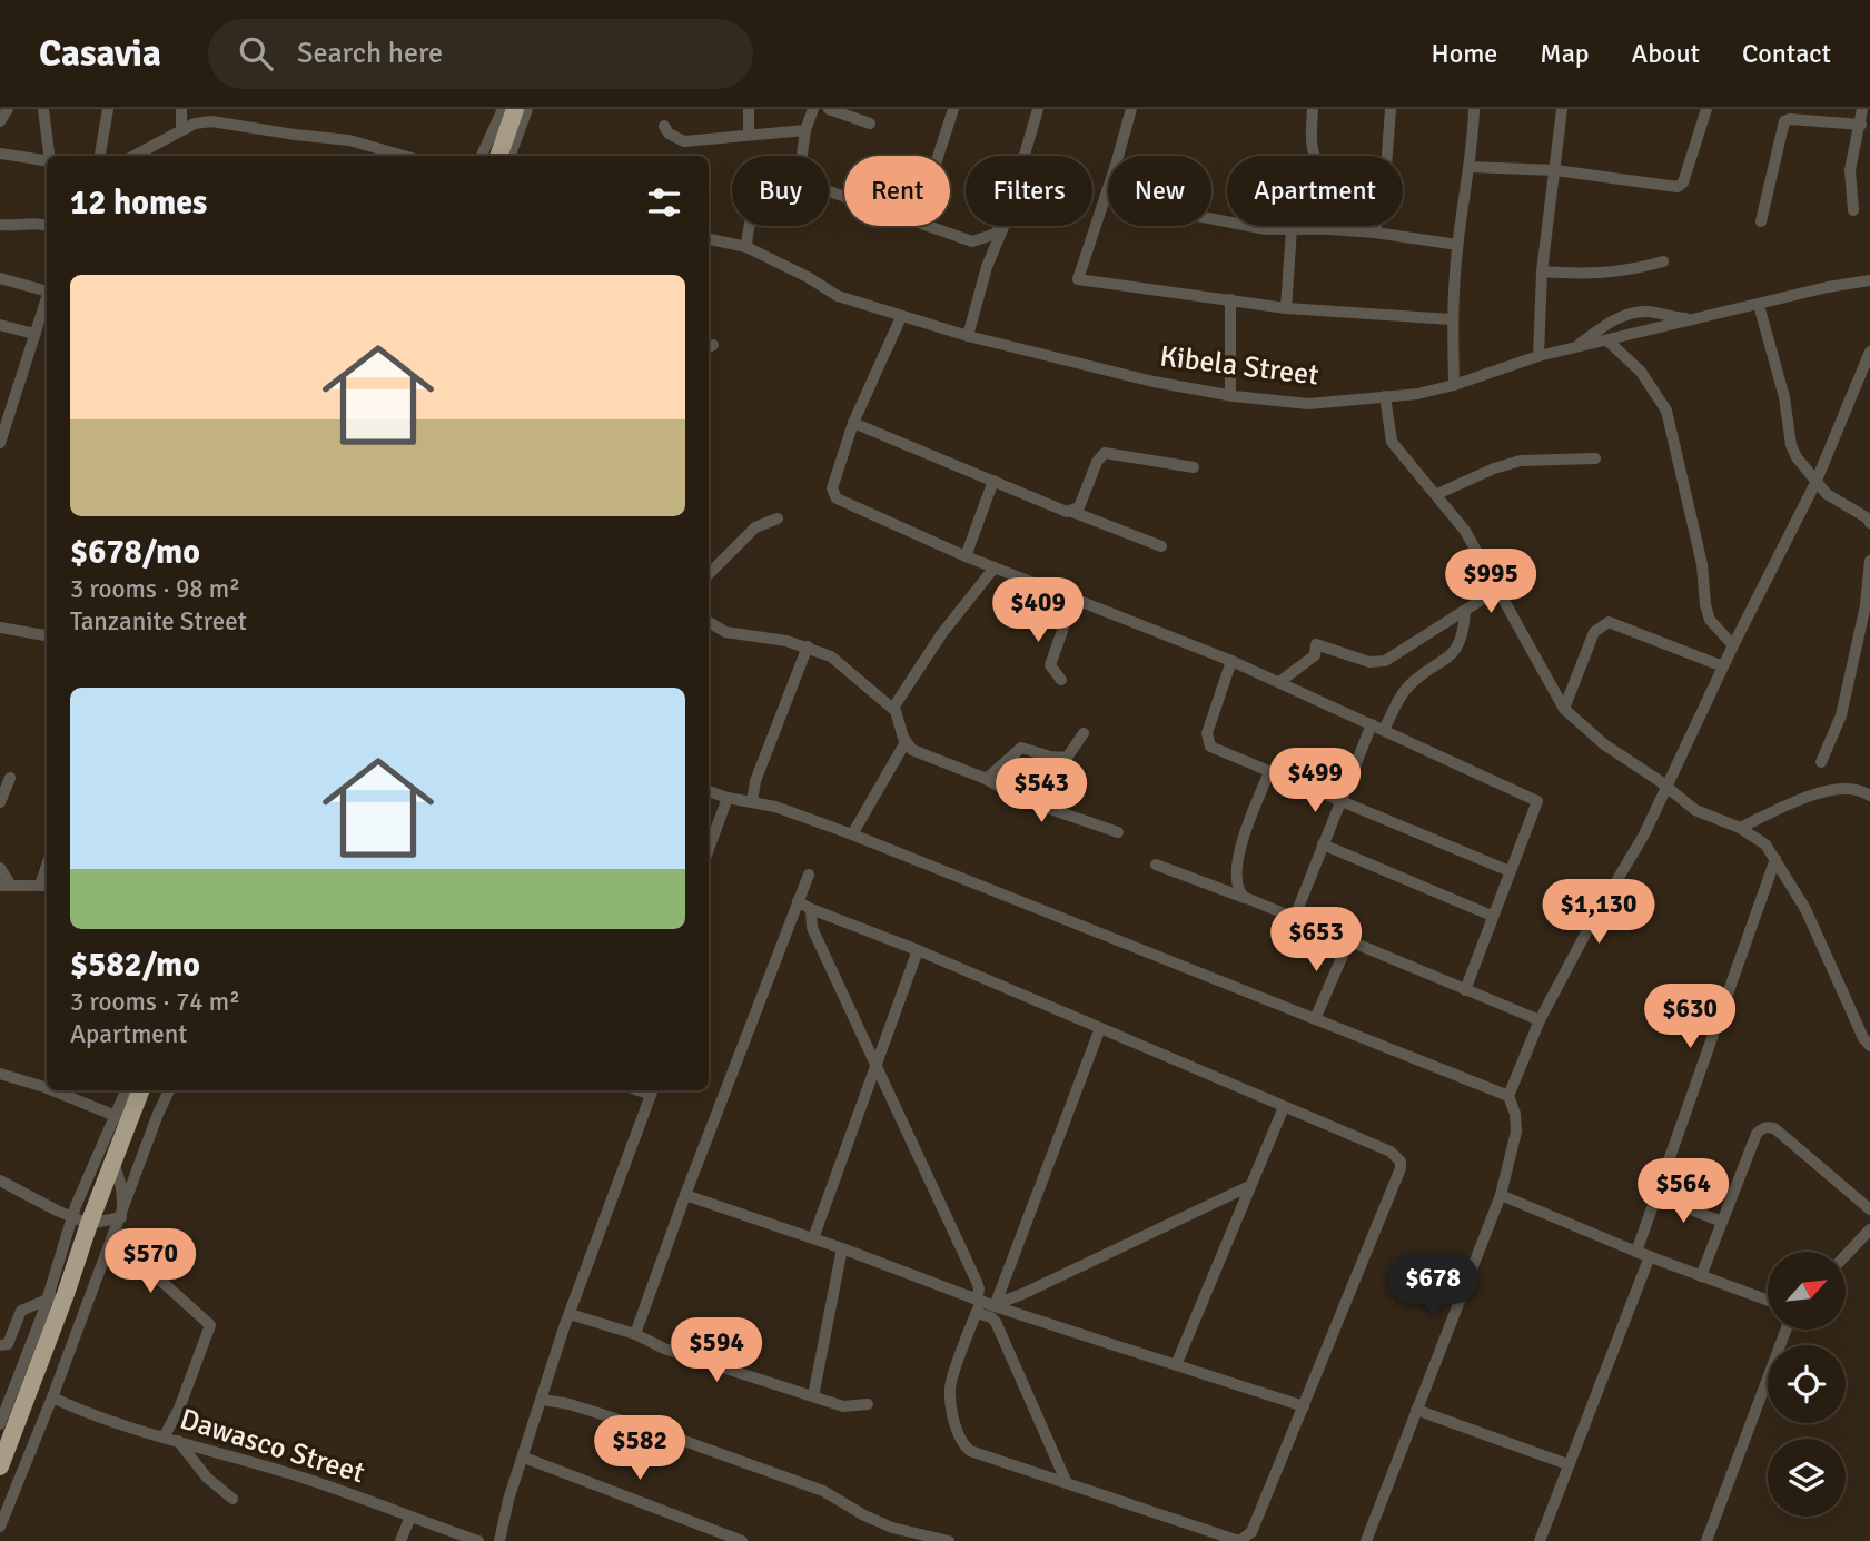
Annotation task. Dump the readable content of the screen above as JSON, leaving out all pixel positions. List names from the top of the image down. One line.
{"streets":{"street":["Kibela Street","Dawasco Street"]},"north":"top right","page":{"header":"Casavia","search":"Search here","nav":["Home","Map","About","Contact"],"chip":["Buy","Rent","Filters","New","Apartment"],"heading":"12 homes","list":[{"name":"$678/mo","note":"3 rooms · 98 m² · Tanzanite Street"},{"name":"$582/mo","note":"3 rooms · 74 m² · Apartment"}],"price":["$995","$409","$499","$543","$1,130","$653","$630","$564","$570","$678","$594","$582"]}}
